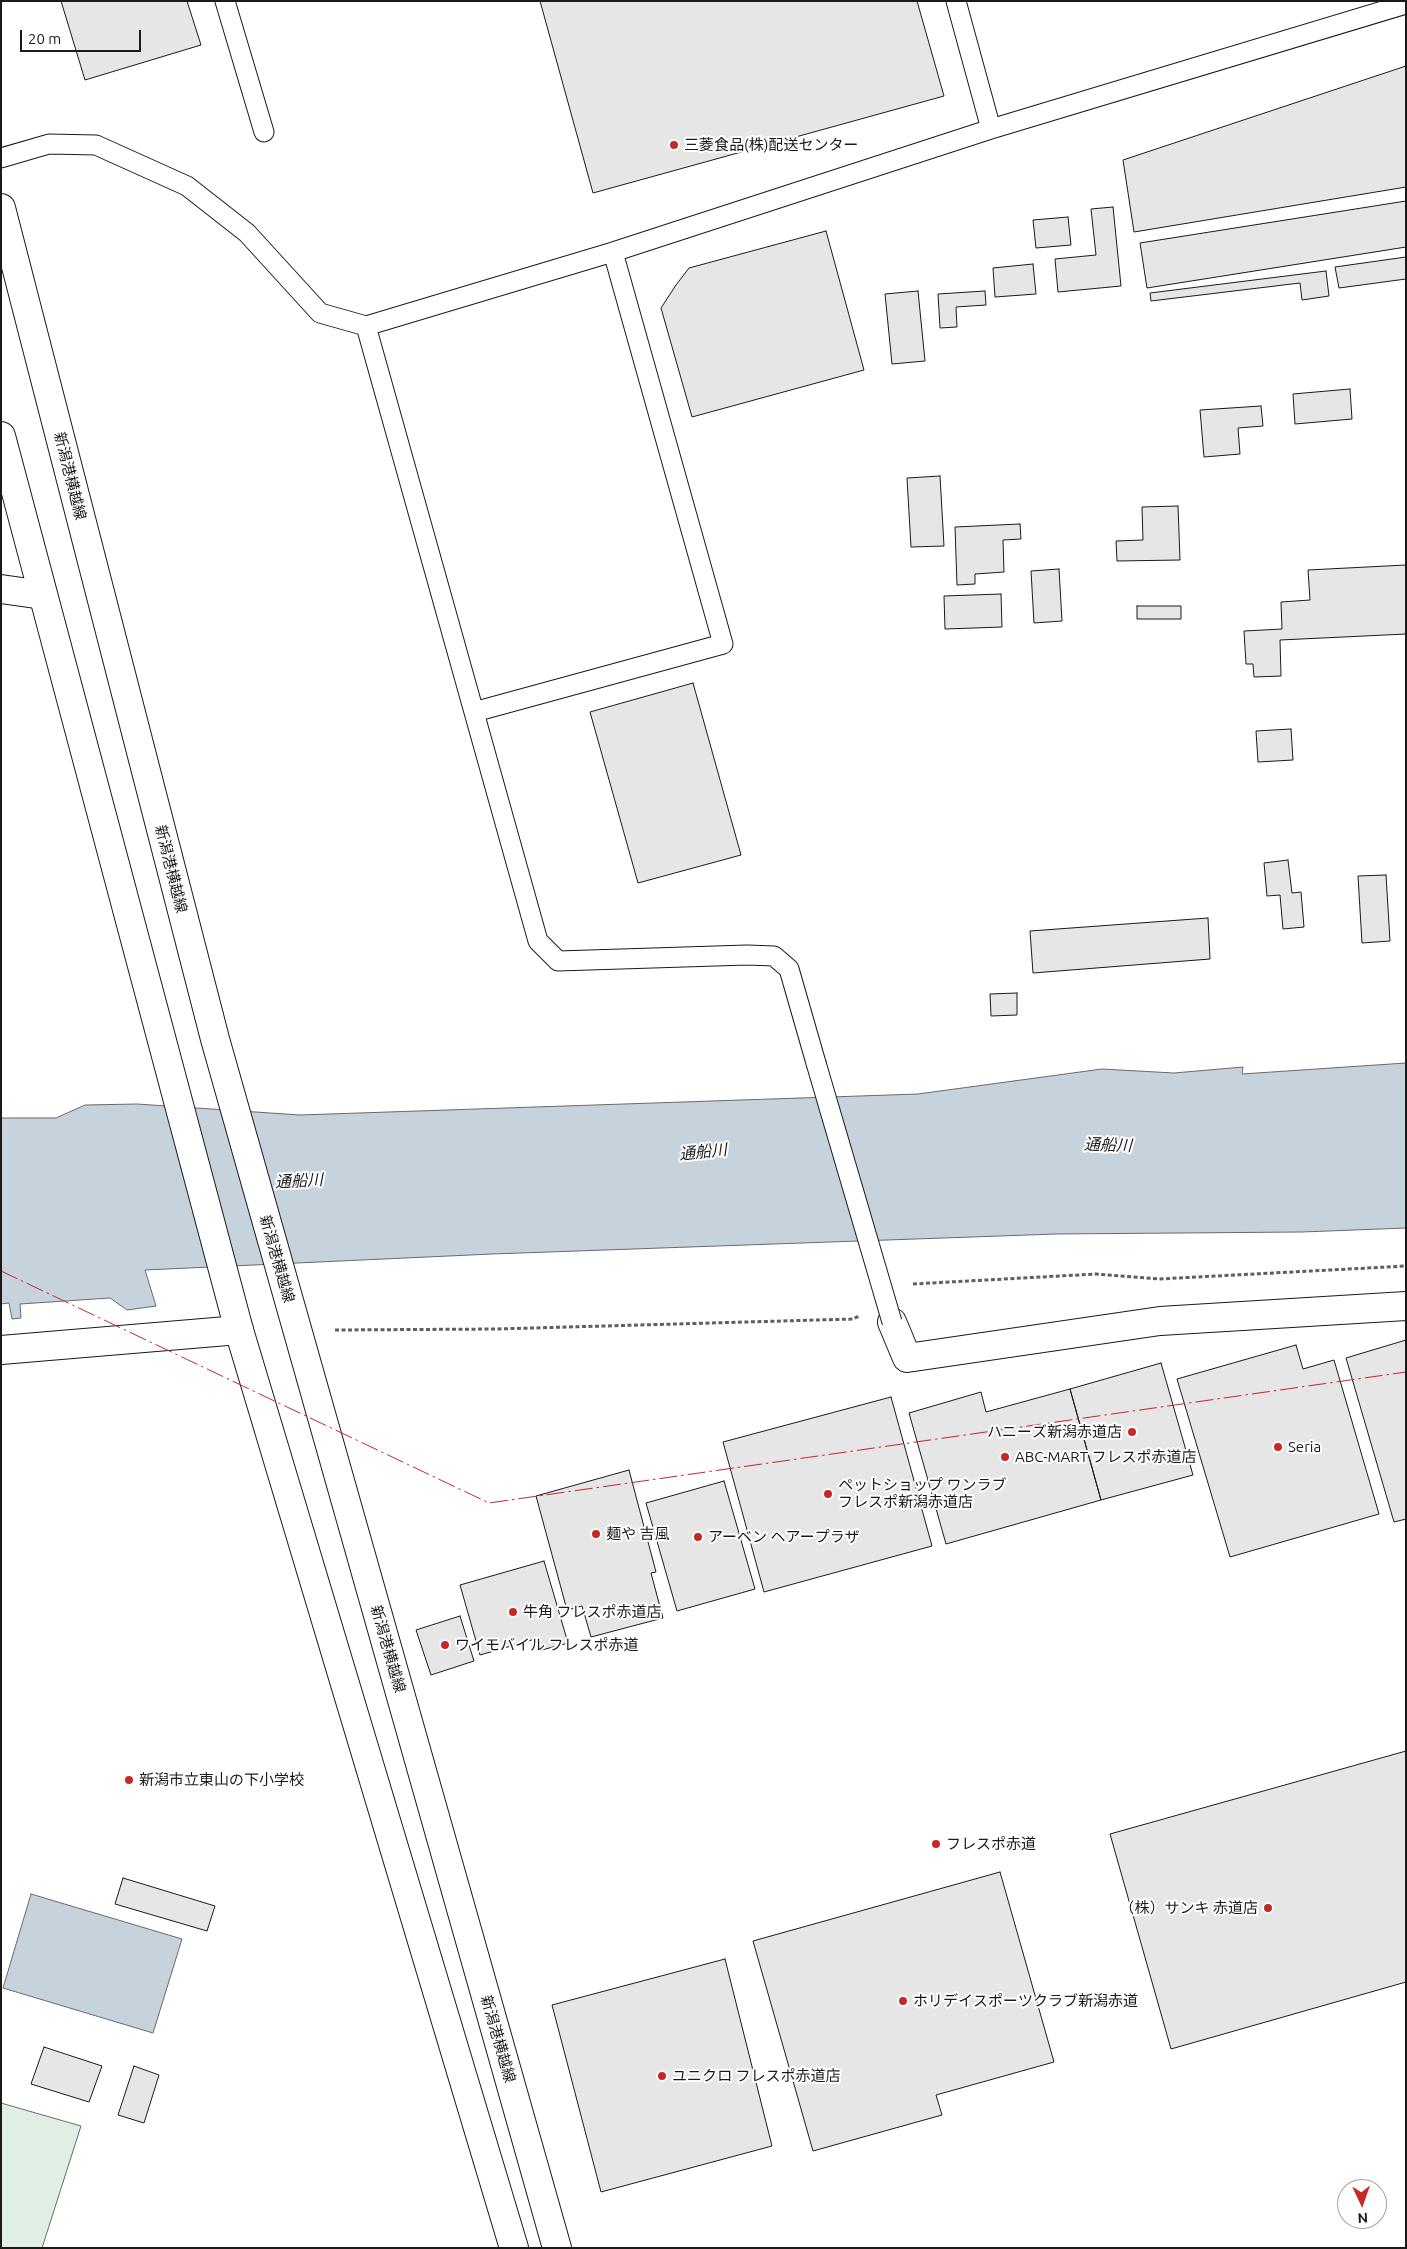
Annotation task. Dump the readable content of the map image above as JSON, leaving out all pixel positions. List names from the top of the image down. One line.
{"streets":{"main road":["新潟港横越線"]},"water":["通船川"],"places":["三菱食品(株)配送センター","ハニーズ新潟赤道店","Seria","ABC-MART フレスポ赤道店","ペットショップ ワンラブ フレスポ新潟赤道店","麺や 吉風","アーベン ヘアープラザ","牛角 フレスポ赤道店","ワイモバイル フレスポ赤道","新潟市立東山の下小学校","フレスポ赤道","（株）サンキ 赤道店","ホリデイスポーツクラブ新潟赤道","ユニクロ フレスポ赤道店"],"scale_bar":"20 m","north":"bottom"}
